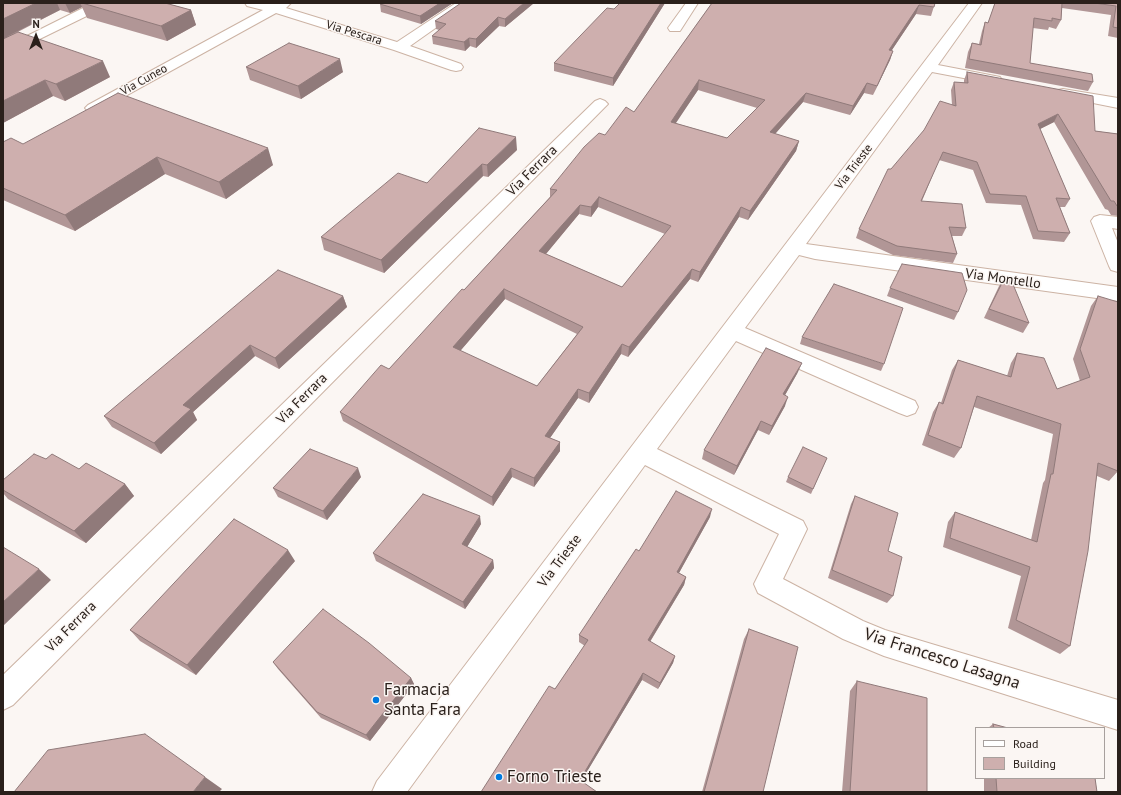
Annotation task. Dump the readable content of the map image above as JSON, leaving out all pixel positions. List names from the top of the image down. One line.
{"streets":{"street":["Via Pescara","Via Cuneo","Via Trieste","Via Ferrara","Via Montello","Via Francesco Lasagna"]},"crossings":[["Via Pescara","Via Cuneo"],["Via Trieste","Via Montello"],["Via Trieste","Via Francesco Lasagna"]],"places":["Farmacia Santa Fara","Forno Trieste"],"legend":["Road","Building"],"north":"top"}
